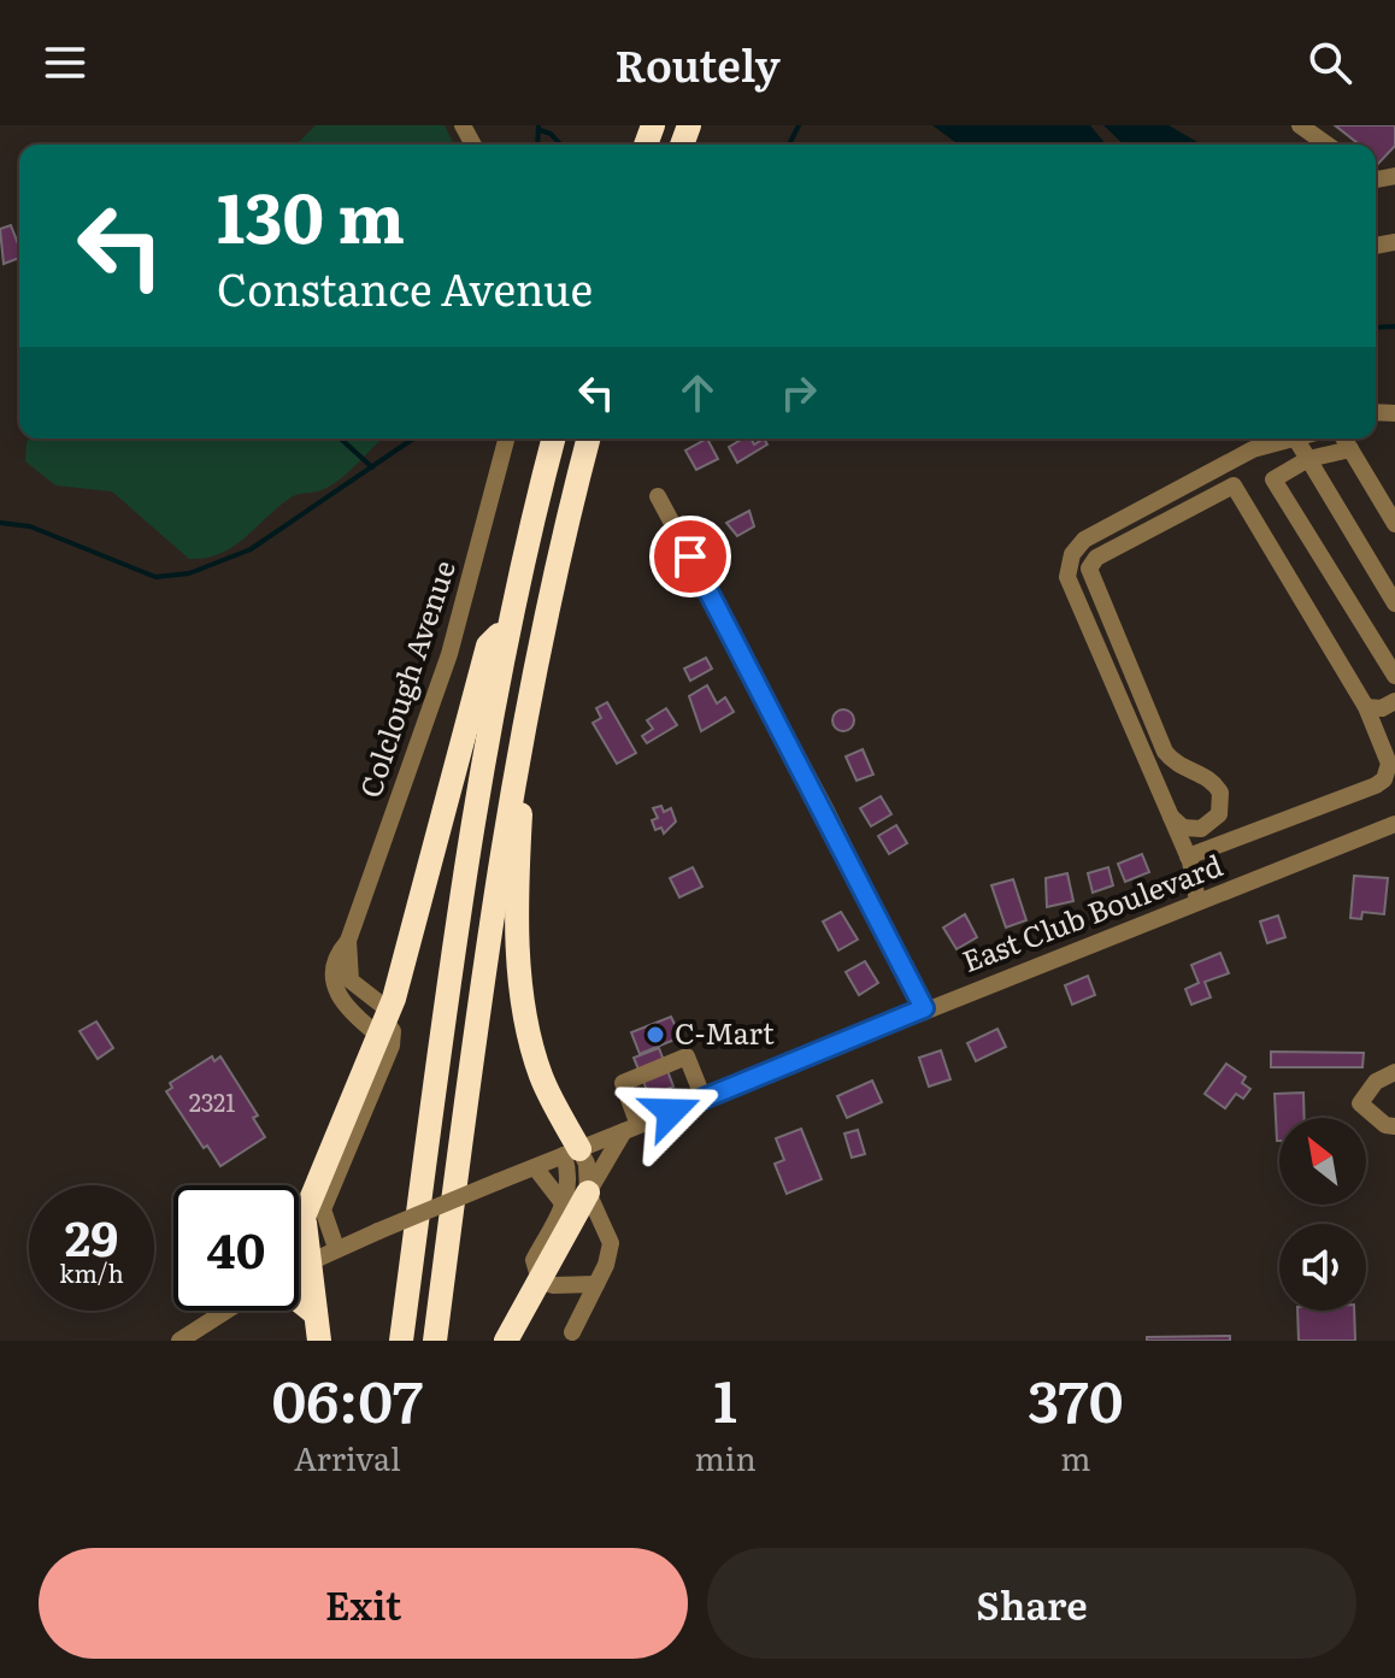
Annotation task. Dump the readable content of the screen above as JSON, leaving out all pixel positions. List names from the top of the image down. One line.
{"streets":{"street":["Colclough Avenue","East Club Boulevard"]},"places":["C-Mart"],"house_numbers":["2321"],"north":"top left","page":{"header":"Routely","turn":["130 m","Constance Avenue"],"speed":"29 km/h","limit":"40","eta":["06:07","Arrival","1","min","370","m"],"buttons":["Exit","Share"]}}
